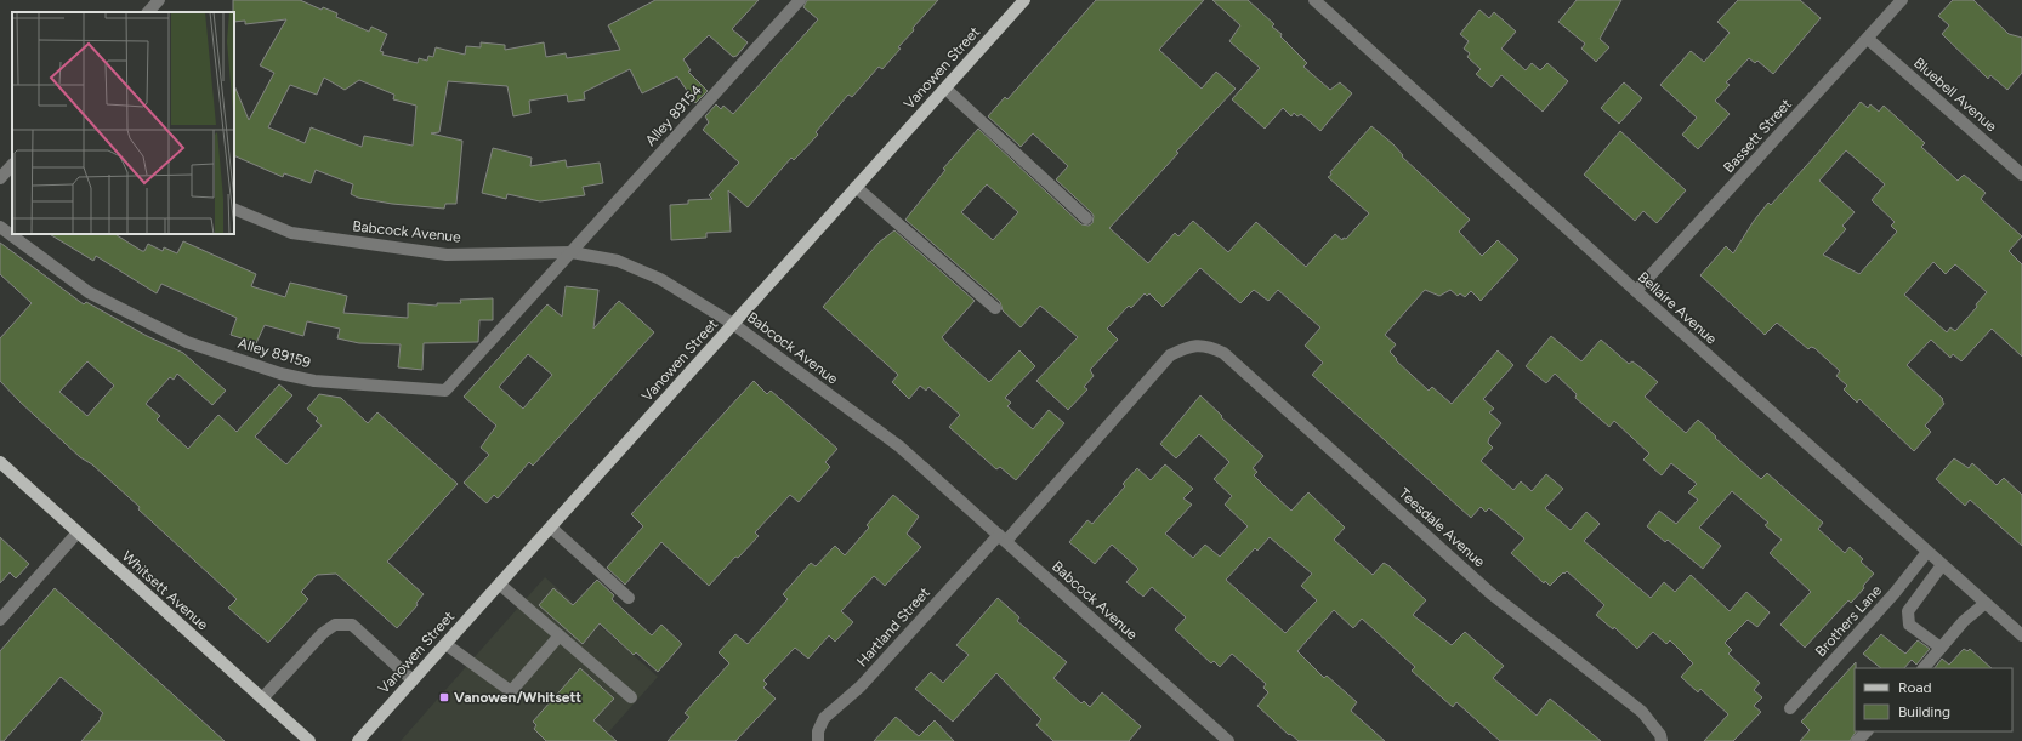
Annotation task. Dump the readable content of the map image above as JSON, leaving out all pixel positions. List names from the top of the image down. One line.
{"streets":{"main road":["Vanowen Street","Whitsett Avenue"],"street":["Bluebell Avenue","Alley 89154","Bassett Street","Babcock Avenue","Bellaire Avenue","Alley 89159","Teesdale Avenue","Brothers Lane","Hartland Street"]},"crossings":[["Vanowen Street","Babcock Avenue"],["Bluebell Avenue","Bassett Street"],["Alley 89154","Babcock Avenue"],["Alley 89154","Alley 89159"],["Bassett Street","Bellaire Avenue"],["Babcock Avenue","Alley 89159"],["Babcock Avenue","Hartland Street"],["Bellaire Avenue","Brothers Lane"],["Teesdale Avenue","Hartland Street"]],"places":{"transit":["Vanowen/Whitsett"]},"legend":["Road","Building"]}
